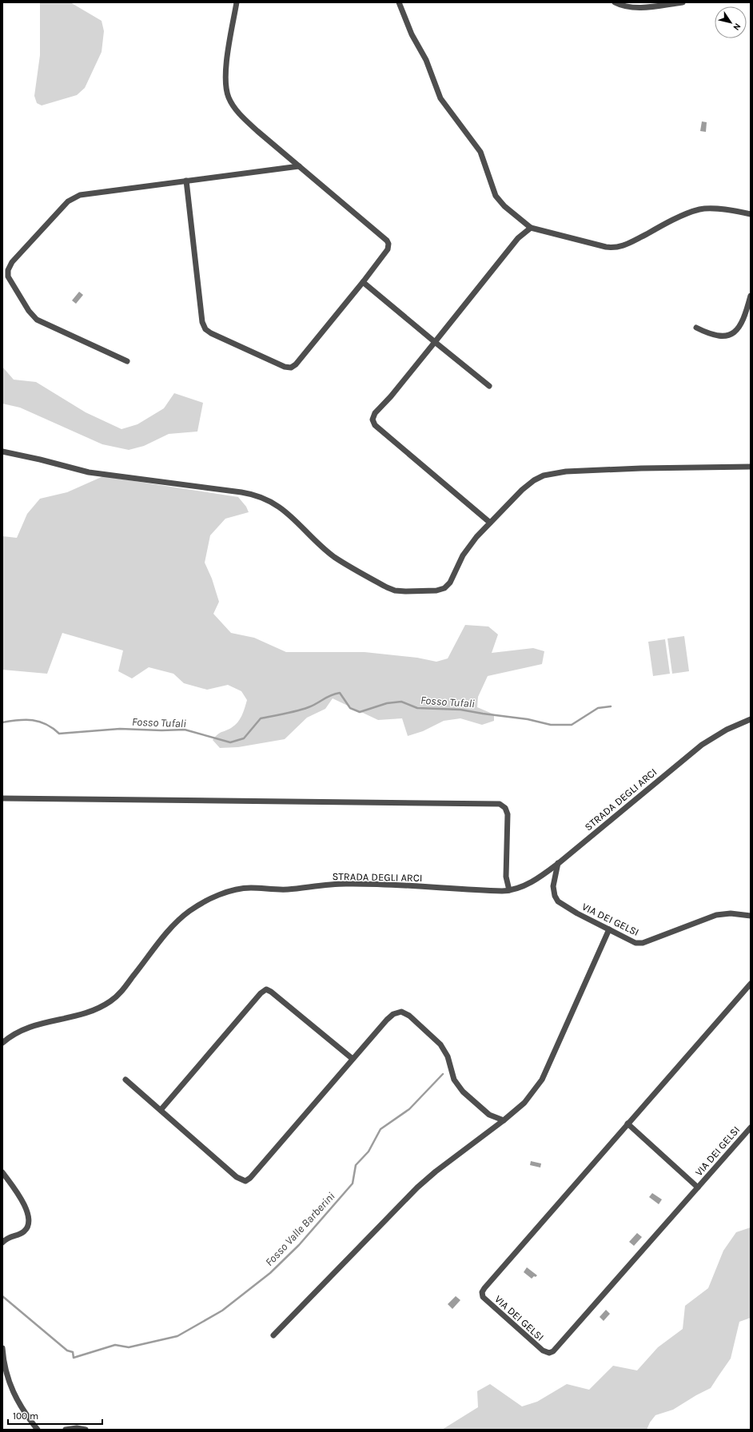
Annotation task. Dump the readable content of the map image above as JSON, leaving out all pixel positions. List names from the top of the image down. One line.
{"streets":{"street":["STRADA DEGLI ARCI","VIA DEI GELSI"]},"crossings":[["STRADA DEGLI ARCI","VIA DEI GELSI"]],"water":["Fosso Tufali","Fosso Valle Barberini"],"scale_bar":"100 m","north":"bottom right"}
